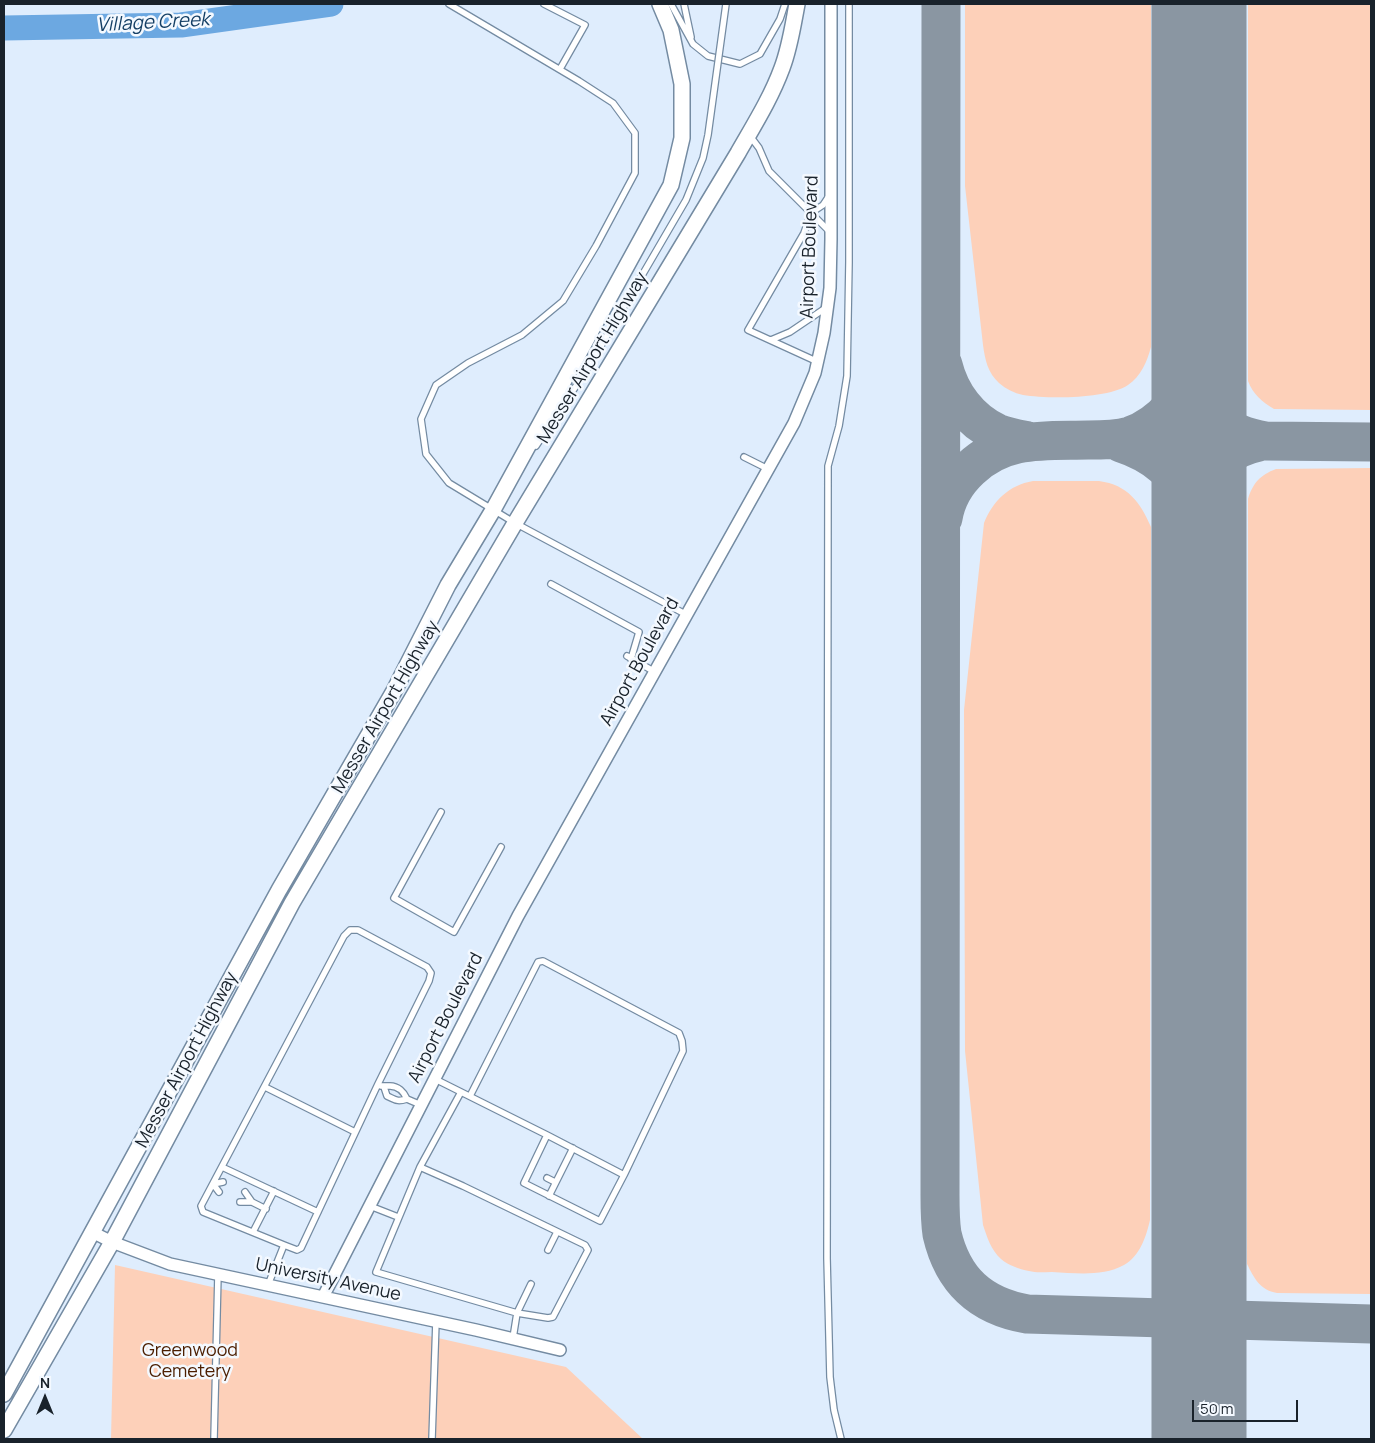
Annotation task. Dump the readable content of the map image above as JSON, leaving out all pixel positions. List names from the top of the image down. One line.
{"streets":{"main road":["Messer Airport Highway"],"street":["Airport Boulevard","University Avenue"]},"crossings":[["Airport Boulevard","University Avenue"],["Messer Airport Highway","University Avenue"]],"water":["Village Creek"],"parks":["Greenwood Cemetery"],"scale_bar":"50 m","north":"top"}
